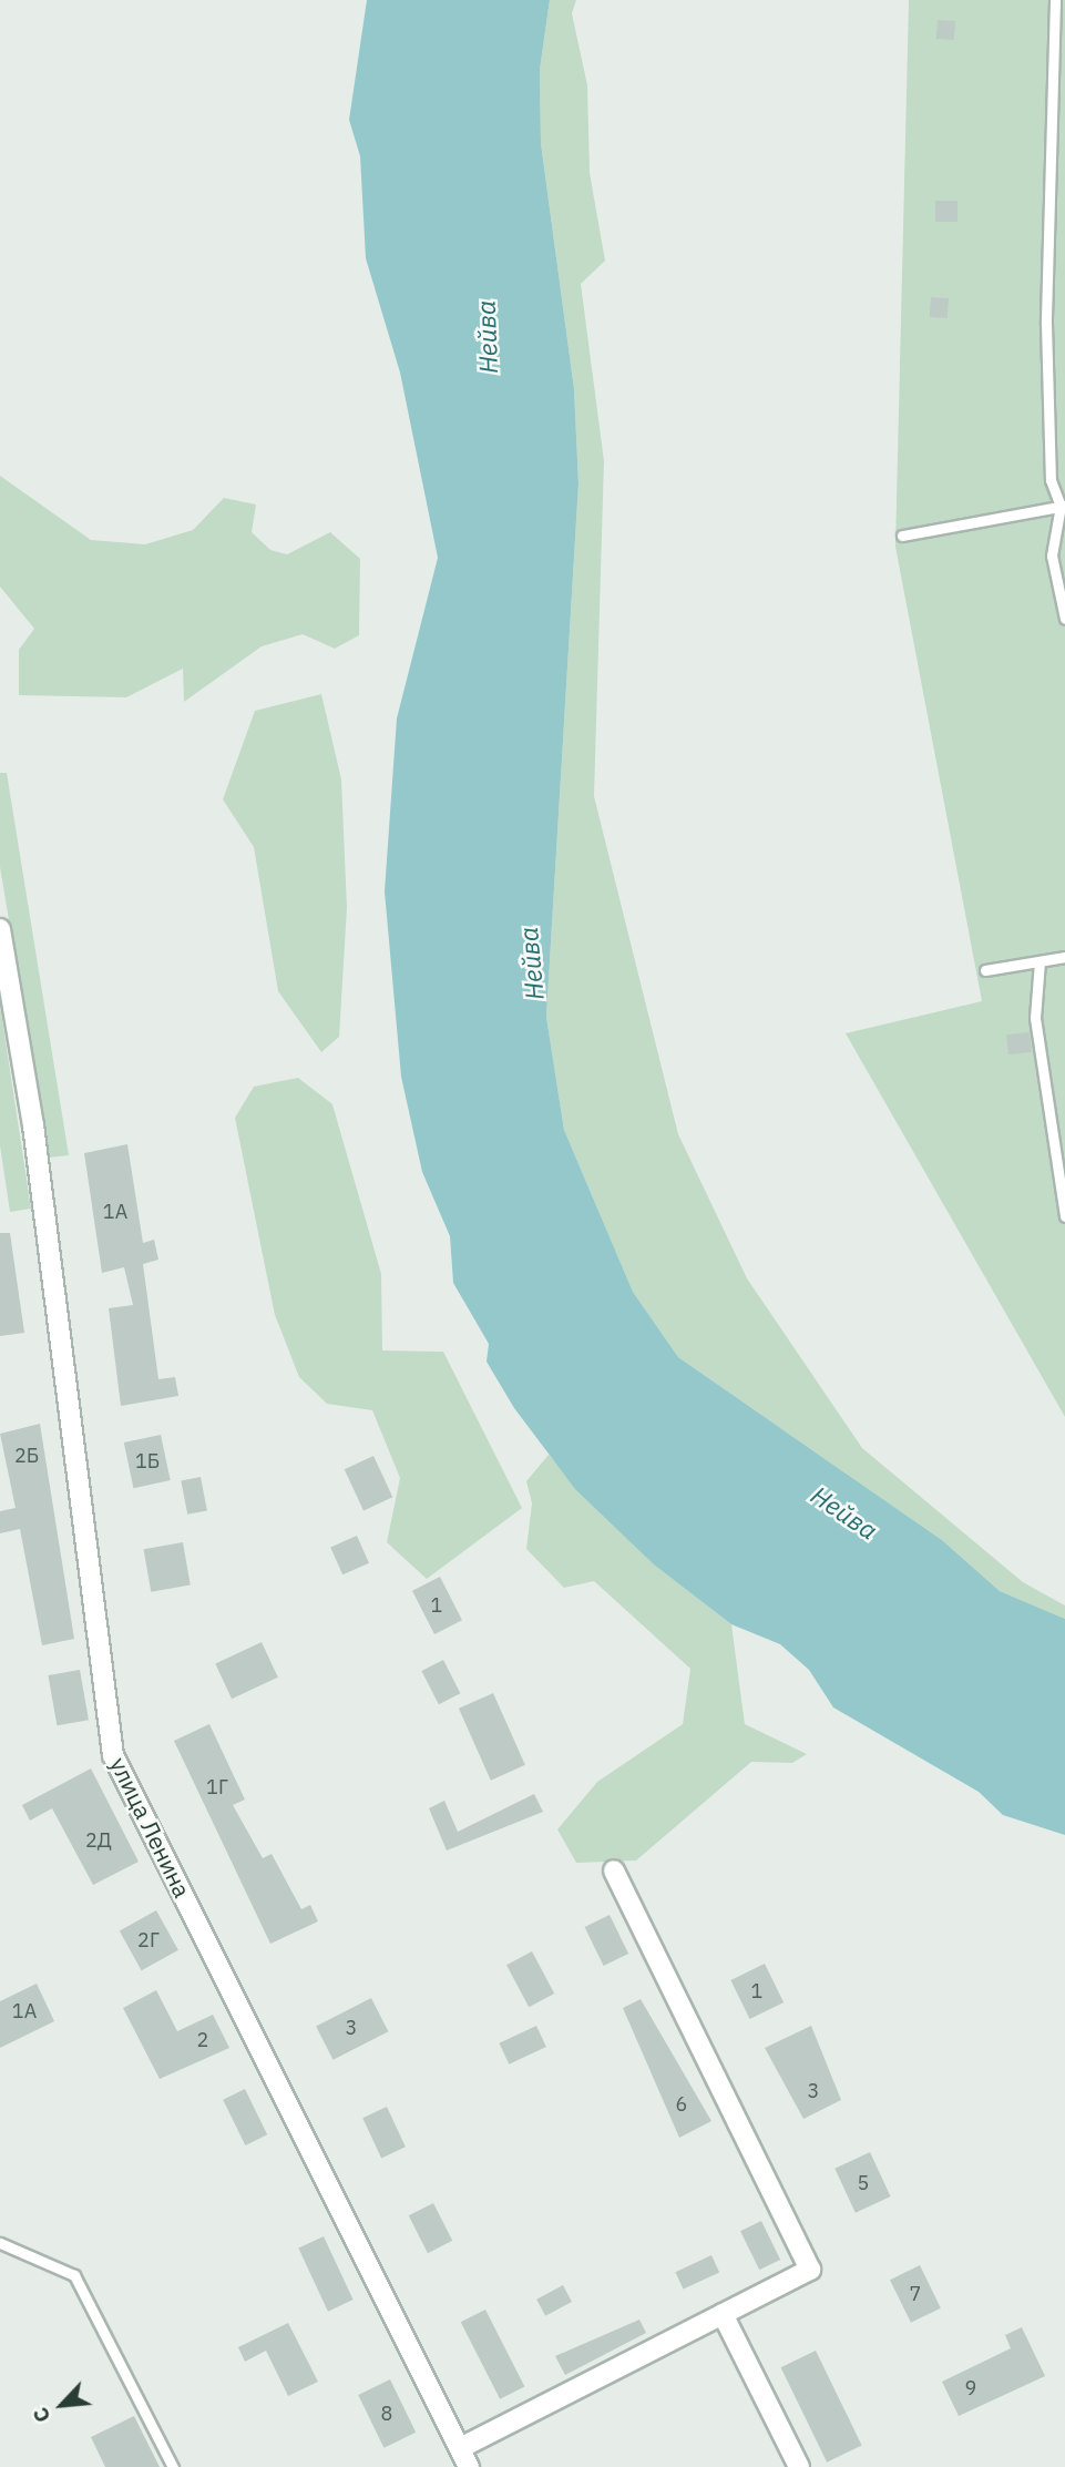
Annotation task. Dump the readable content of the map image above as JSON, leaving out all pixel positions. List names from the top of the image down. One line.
{"streets":{"street":["улица Ленина"]},"water":["Нейва"],"house_numbers":["1А","2Б","1Б","1","1Г","2Д","2Г","1","1А","3","2","3","6","5","7","9","8"],"north":"bottom left"}
